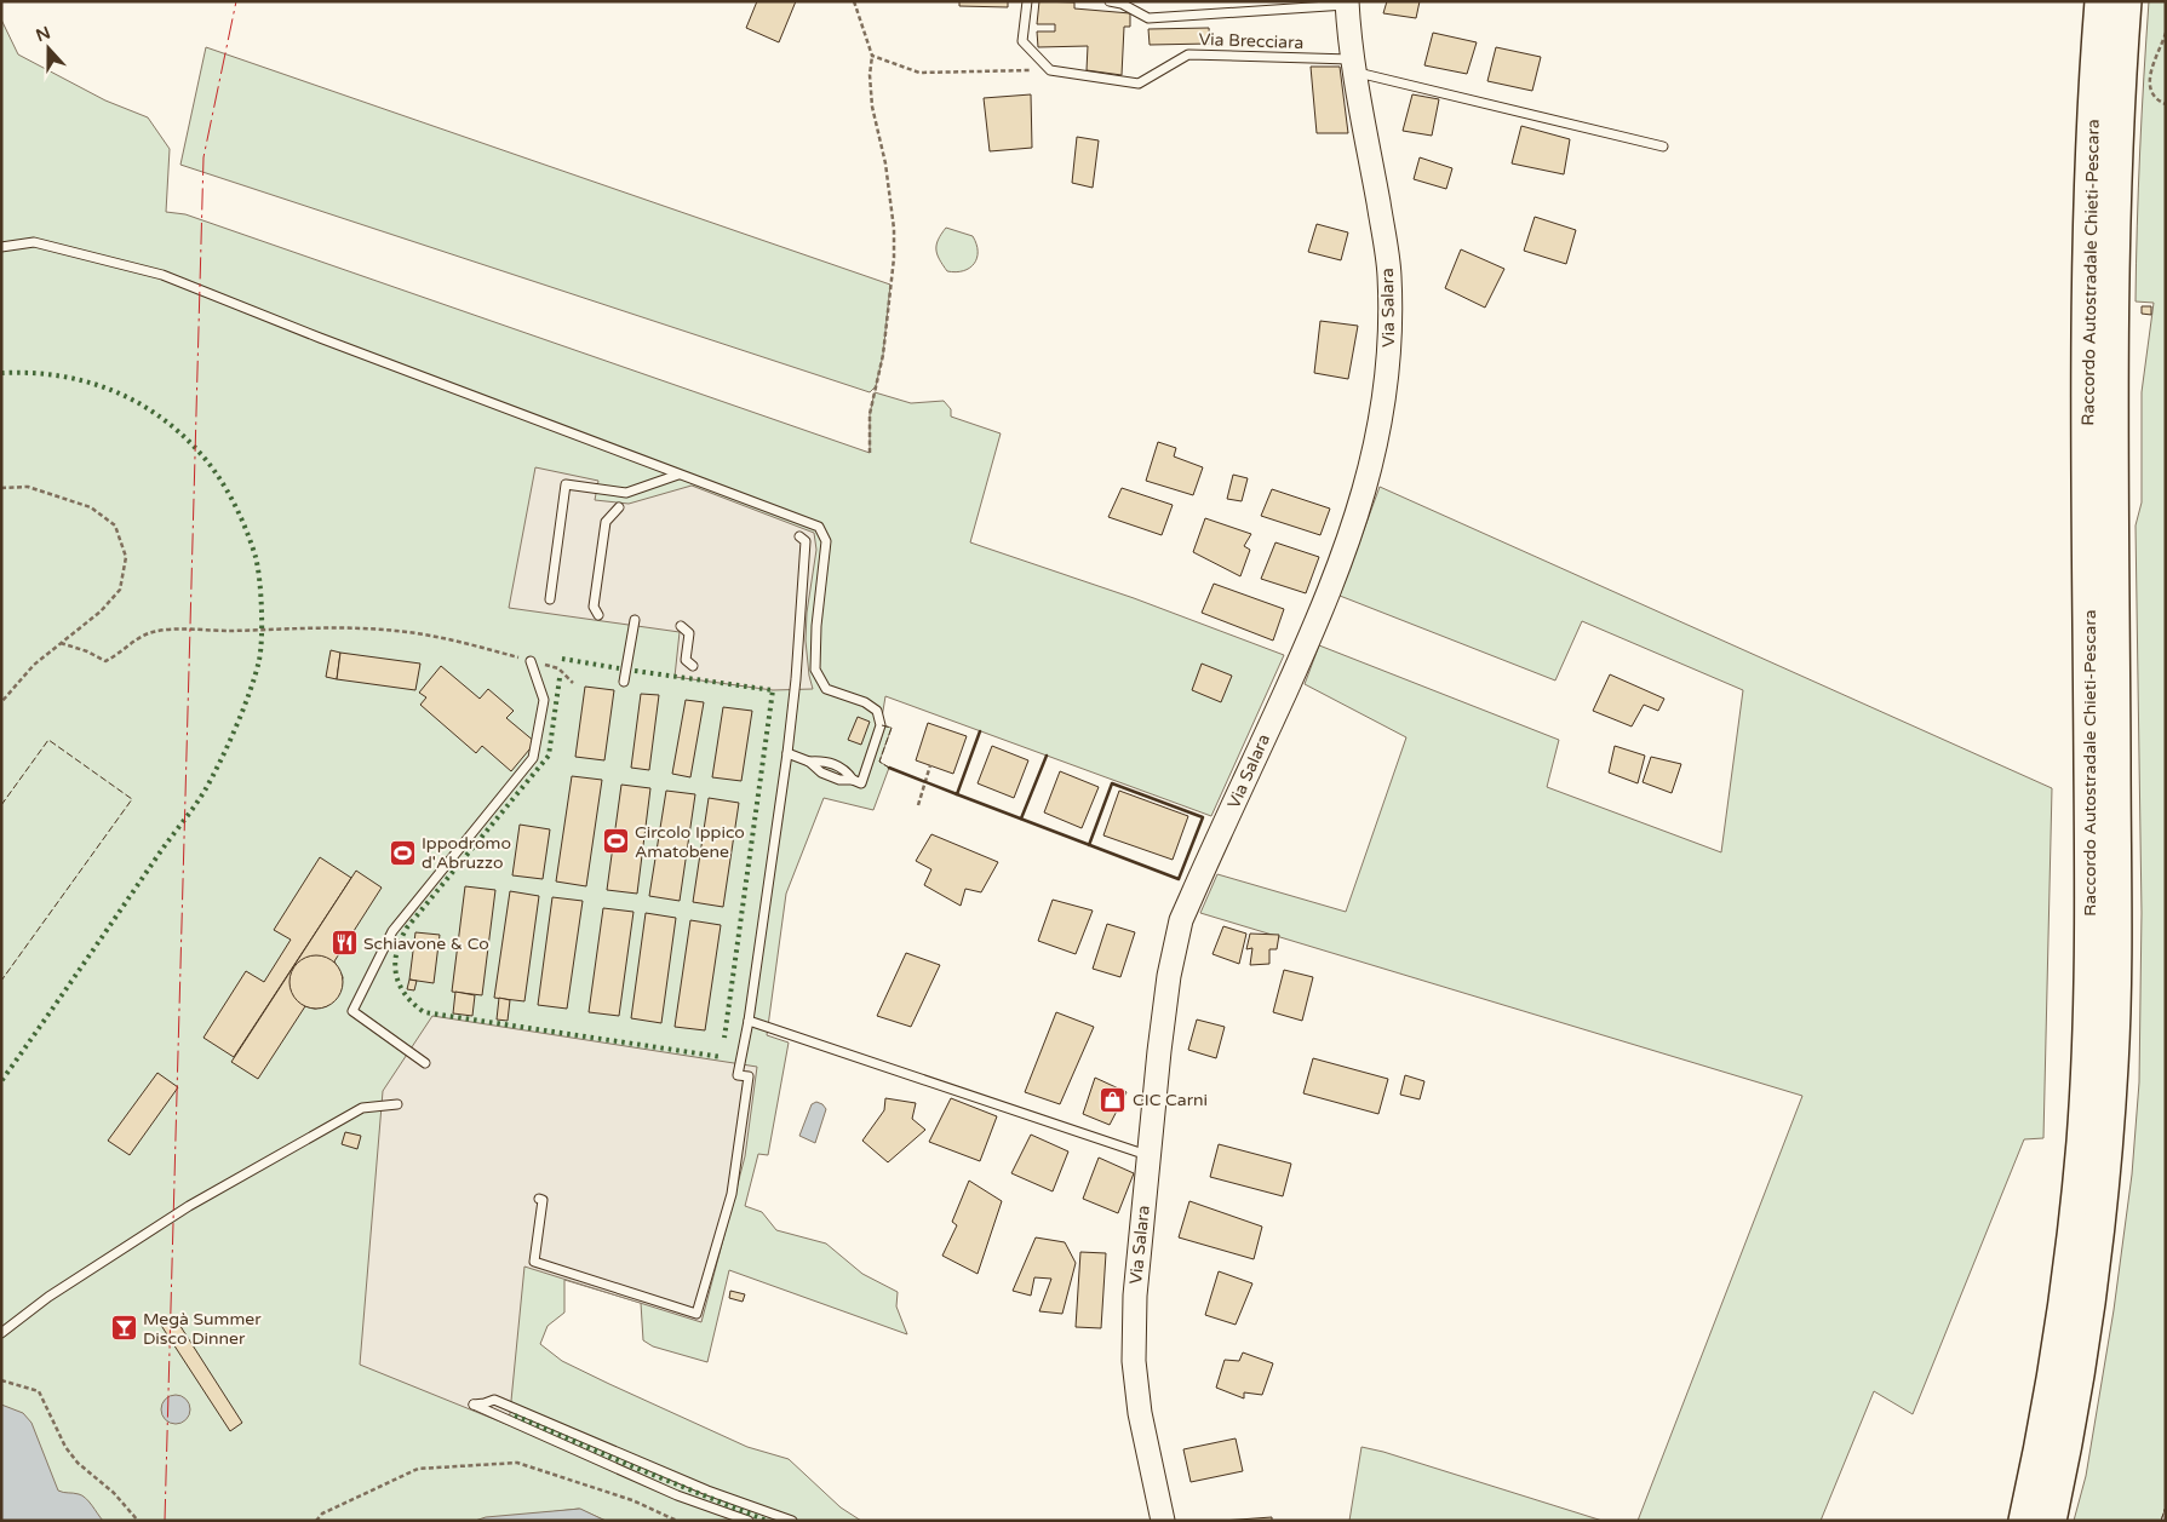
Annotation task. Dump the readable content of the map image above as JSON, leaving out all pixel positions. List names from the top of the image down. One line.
{"streets":{"highway":["Raccordo Autostradale Chieti-Pescara"],"street":["Via Salara"],"lane":["Via Brecciara"]},"crossings":[["Via Brecciara","Via Salara"]],"places":{"sports":["Circolo Ippico Amatobene","Ippodromo d'Abruzzo"],"restaurant":["Schiavone & Co"],"shop":["CIC Carni"],"bar":["Megà Summer Disco Dinner"]},"north":"top"}
